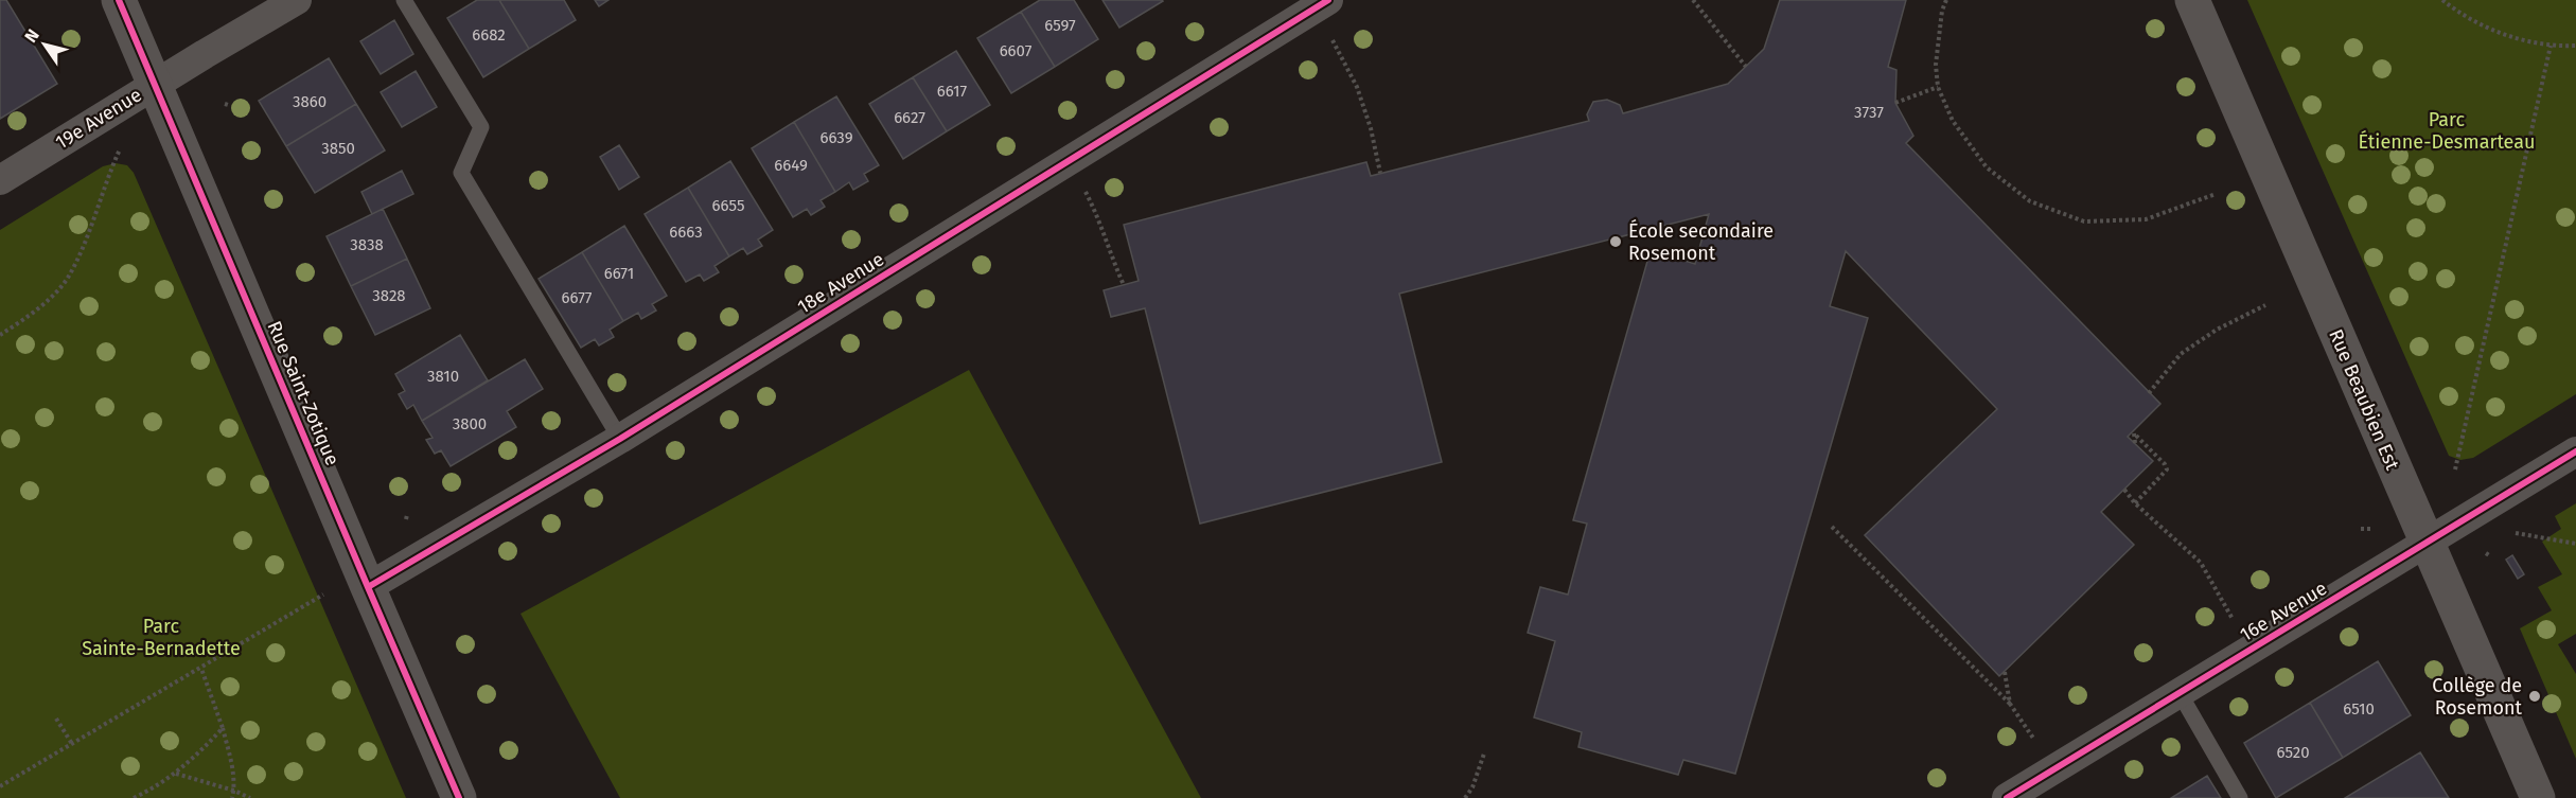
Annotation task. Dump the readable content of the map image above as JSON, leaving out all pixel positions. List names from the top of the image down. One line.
{"streets":{"street":["19e Avenue","18e Avenue","Rue Saint-Zotique","Rue Beaubien Est","16e Avenue"]},"crossings":[["19e Avenue","Rue Saint-Zotique"],["18e Avenue","Rue Saint-Zotique"],["Rue Beaubien Est","16e Avenue"]],"parks":["Parc Étienne-Desmarteau","Parc Sainte-Bernadette"],"places":["École secondaire Rosemont","Collège de Rosemont"],"house_numbers":["6597","6682","6607","6617","3860","3737","6627","6639","3850","6649","6655","6663","3838","6671","3828","6677","3810","3800","6510","6520"],"north":"top left"}
